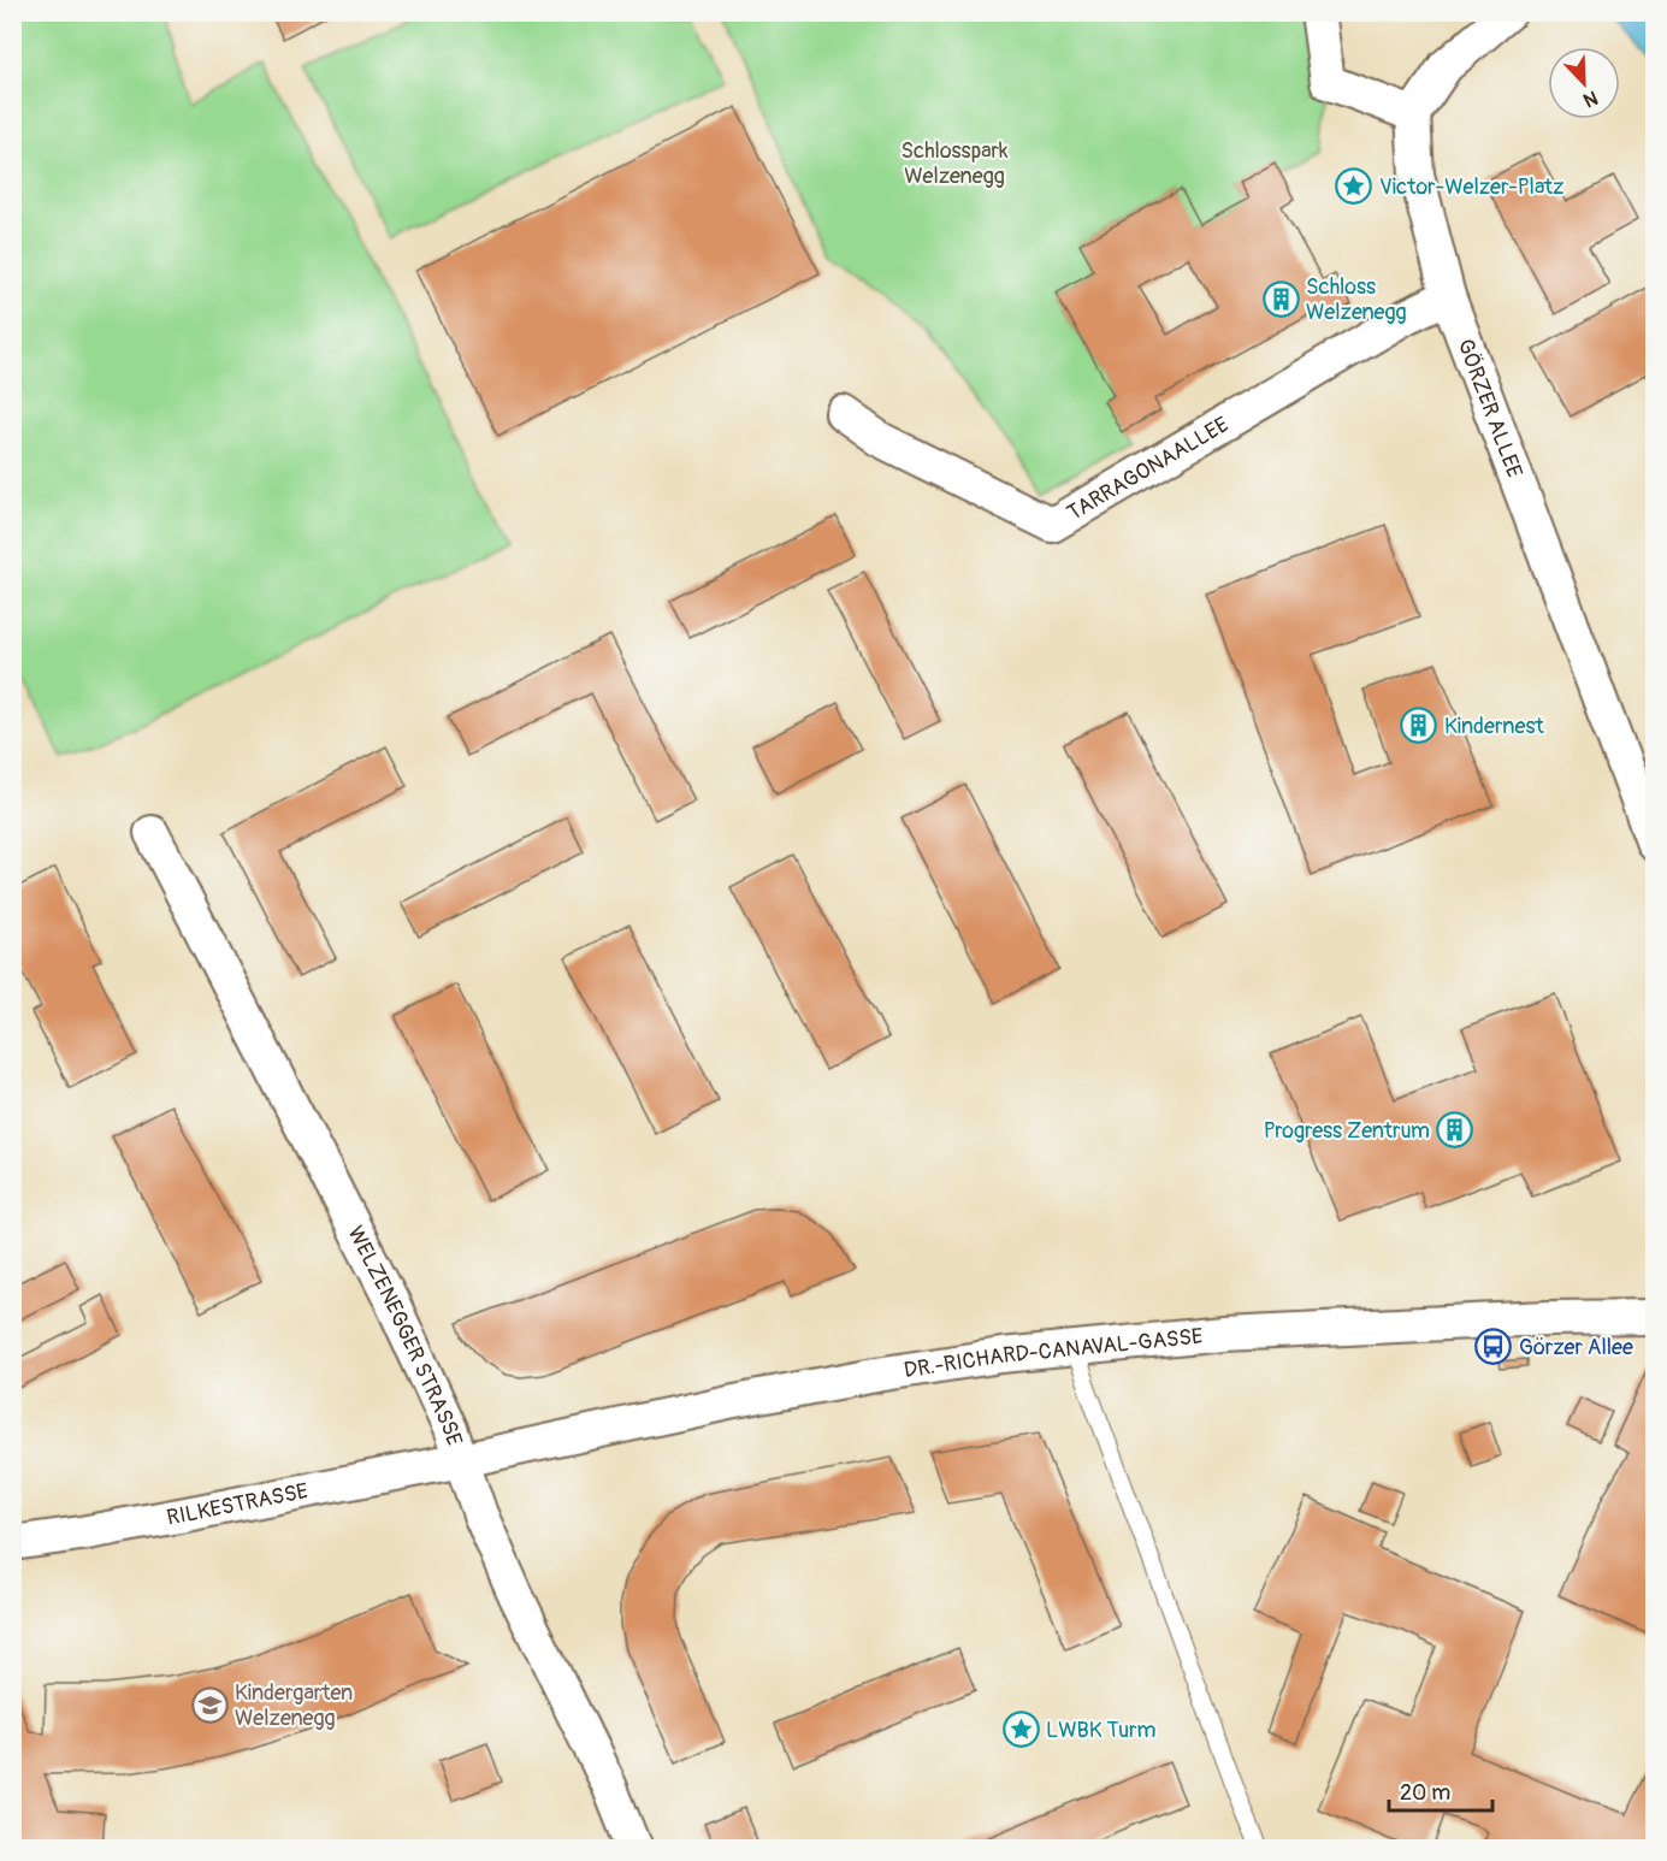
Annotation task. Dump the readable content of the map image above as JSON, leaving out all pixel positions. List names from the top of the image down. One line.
{"streets":{"street":["GÖRZER ALLEE","TARRAGONAALLEE","WELZENEGGER STRASSE","DR.-RICHARD-CANAVAL-GASSE","RILKESTRASSE"]},"crossings":[["GÖRZER ALLEE","TARRAGONAALLEE"],["WELZENEGGER STRASSE","DR.-RICHARD-CANAVAL-GASSE"],["WELZENEGGER STRASSE","RILKESTRASSE"],["DR.-RICHARD-CANAVAL-GASSE","RILKESTRASSE"]],"parks":["Schlosspark Welzenegg"],"places":{"place":["Victor-Welzer-Platz","LWBK Turm"],"building":["Schloss Welzenegg","Kindernest","Progress Zentrum"],"bus stop":["Görzer Allee"],"school or university":["Kindergarten Welzenegg"]},"scale_bar":"20 m","north":"bottom right"}
